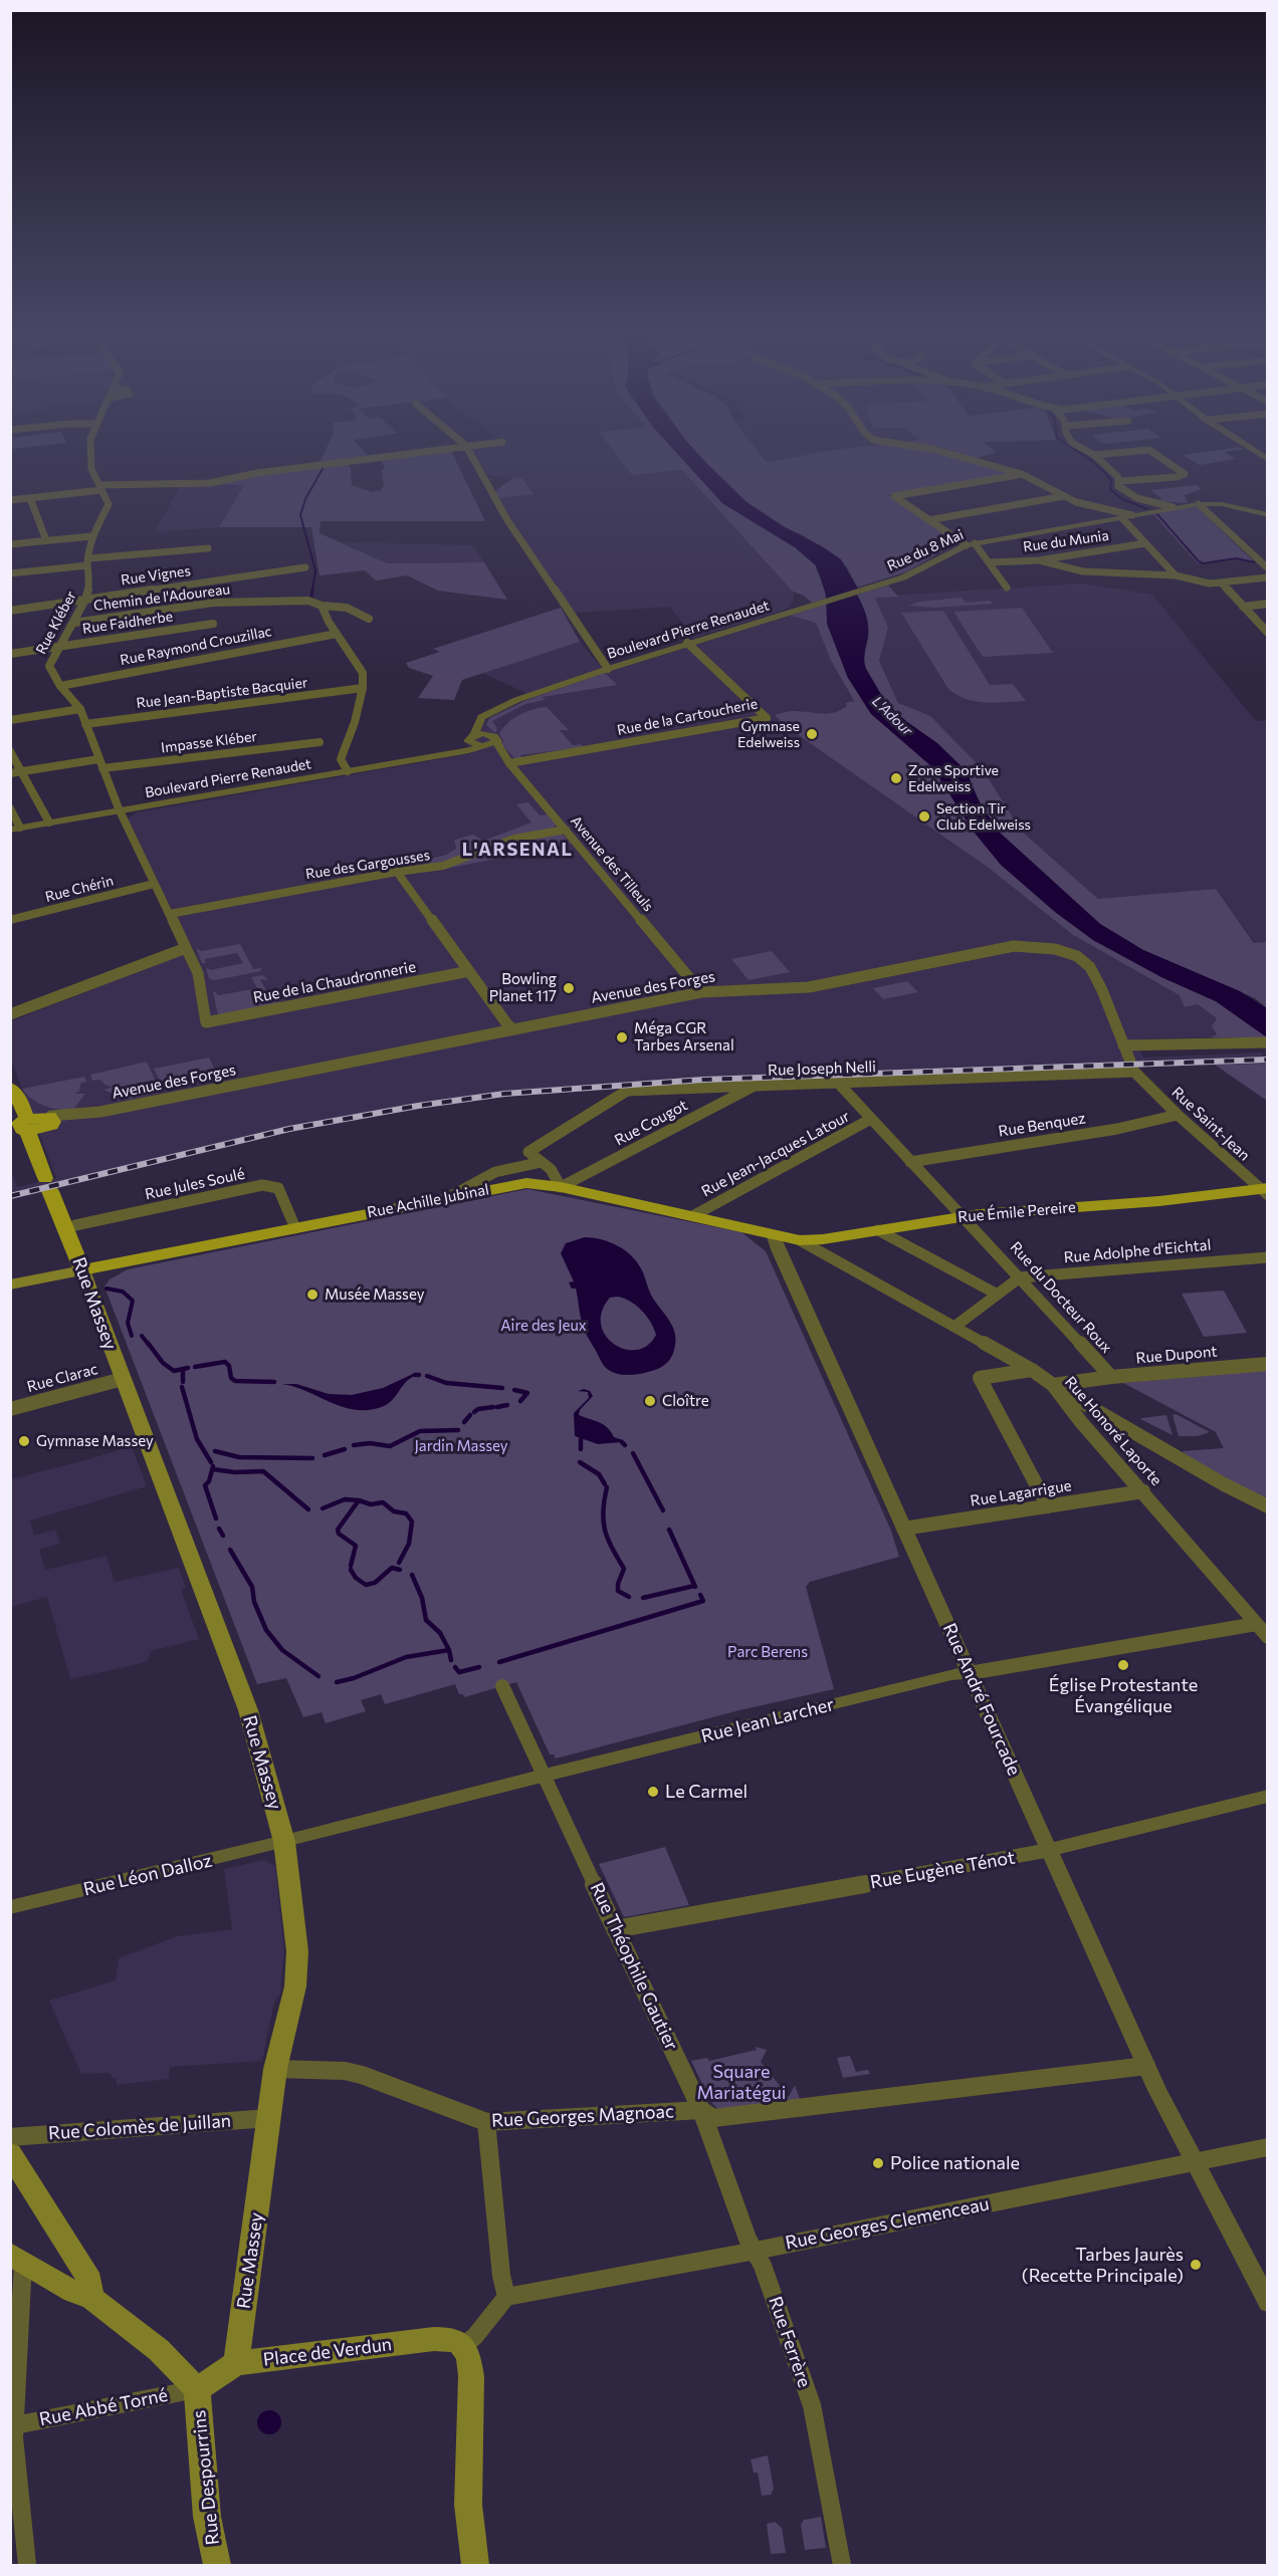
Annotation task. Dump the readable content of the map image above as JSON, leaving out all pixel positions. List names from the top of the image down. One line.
{"streets":{"main road":["Rue Achille Jubinal","Rue Émile Pereire","Rue Massey","Place de Verdun","Rue Despourrins"],"street":["Rue du Munia","Rue du 8 Mai","Rue Vignes","Chemin de l'Adoureau","Rue Kléber","Rue Faidherbe","Boulevard Pierre Renaudet","Rue Raymond Crouzillac","Rue Jean-Baptiste Bacquier","Rue de la Cartoucherie","Impasse Kléber","Avenue des Tilleuls","Rue des Gargousses","Rue Chérin","Rue de la Chaudronnerie","Avenue des Forges","Rue Joseph Nelli","Rue Cougot","Rue Saint-Jean","Rue Benquez","Rue Jean-Jacques Latour","Rue Jules Soulé","Rue Adolphe d'Eichtal","Rue du Docteur Roux","Rue Dupont","Rue Clarac","Rue Honoré Laporte","Rue Lagarrigue","Rue André Fourcade","Rue Jean Larcher","Rue Eugène Ténot","Rue Léon Dalloz","Rue Théophile Gautier","Rue Georges Magnoac","Rue Colomès de Juillan","Rue Georges Clemenceau","Rue Ferrère","Rue Abbé Torné"]},"crossings":[["Rue du 8 Mai","Boulevard Pierre Renaudet"],["Rue Vignes","Rue Kléber"],["Chemin de l'Adoureau","Rue Kléber"],["Rue Kléber","Rue Faidherbe"],["Rue Kléber","Boulevard Pierre Renaudet"],["Rue Kléber","Rue Raymond Crouzillac"],["Rue Kléber","Rue Jean-Baptiste Bacquier"],["Rue Kléber","Impasse Kléber"],["Rue Kléber","Rue des Gargousses"],["Rue Kléber","Rue Chérin"],["Rue Kléber","Rue de la Chaudronnerie"],["Boulevard Pierre Renaudet","Rue de la Cartoucherie"],["Boulevard Pierre Renaudet","Avenue des Tilleuls"],["Rue de la Cartoucherie","Avenue des Tilleuls"],["Avenue des Tilleuls","Rue des Gargousses"],["Avenue des Tilleuls","Avenue des Forges"],["Avenue des Forges","Rue Joseph Nelli"],["Avenue des Forges","Rue Saint-Jean"],["Rue Joseph Nelli","Rue Cougot"],["Rue Joseph Nelli","Rue Saint-Jean"],["Rue Joseph Nelli","Rue du Docteur Roux"],["Rue Cougot","Rue Achille Jubinal"],["Rue Saint-Jean","Rue Benquez"],["Rue Saint-Jean","Rue Émile Pereire"],["Rue Benquez","Rue du Docteur Roux"],["Rue Jean-Jacques Latour","Rue Achille Jubinal"],["Rue Jean-Jacques Latour","Rue du Docteur Roux"],["Rue Jules Soulé","Rue Achille Jubinal"],["Rue Achille Jubinal","Rue Émile Pereire"],["Rue Achille Jubinal","Rue Massey"],["Rue Achille Jubinal","Rue André Fourcade"],["Rue Émile Pereire","Rue du Docteur Roux"],["Rue Émile Pereire","Rue Honoré Laporte"],["Rue Émile Pereire","Rue André Fourcade"],["Rue Adolphe d'Eichtal","Rue du Docteur Roux"],["Rue du Docteur Roux","Rue Dupont"],["Rue Massey","Rue Clarac"],["Rue Massey","Rue Jean Larcher"],["Rue Massey","Rue Léon Dalloz"],["Rue Massey","Rue Georges Magnoac"],["Rue Massey","Rue Colomès de Juillan"],["Rue Massey","Place de Verdun"],["Rue Dupont","Rue Honoré Laporte"],["Rue Honoré Laporte","Rue Lagarrigue"],["Rue Honoré Laporte","Rue Jean Larcher"],["Rue Lagarrigue","Rue André Fourcade"],["Rue André Fourcade","Rue Jean Larcher"],["Rue André Fourcade","Rue Eugène Ténot"],["Rue André Fourcade","Rue Georges Magnoac"],["Rue André Fourcade","Rue Georges Clemenceau"],["Rue Jean Larcher","Rue Léon Dalloz"],["Rue Jean Larcher","Rue Théophile Gautier"],["Rue Eugène Ténot","Rue Théophile Gautier"],["Rue Théophile Gautier","Rue Georges Magnoac"],["Rue Théophile Gautier","Rue Georges Clemenceau"],["Rue Théophile Gautier","Rue Ferrère"],["Rue Georges Clemenceau","Rue Ferrère"],["Place de Verdun","Rue Abbé Torné"],["Place de Verdun","Rue Despourrins"],["Rue Abbé Torné","Rue Despourrins"]],"districts":["L'ARSENAL"],"water":["L'Adour"],"parks":["Aire des Jeux","Jardin Massey","Parc Berens","Square Mariatégui"],"places":["Gymnase Edelweiss","Zone Sportive Edelweiss","Section Tir Club Edelweiss","Bowling Planet 117","Méga CGR Tarbes Arsenal","Musée Massey","Cloître","Gymnase Massey","Église Protestante Évangélique","Le Carmel","Police nationale","Tarbes Jaurès (Recette Principale)"]}
